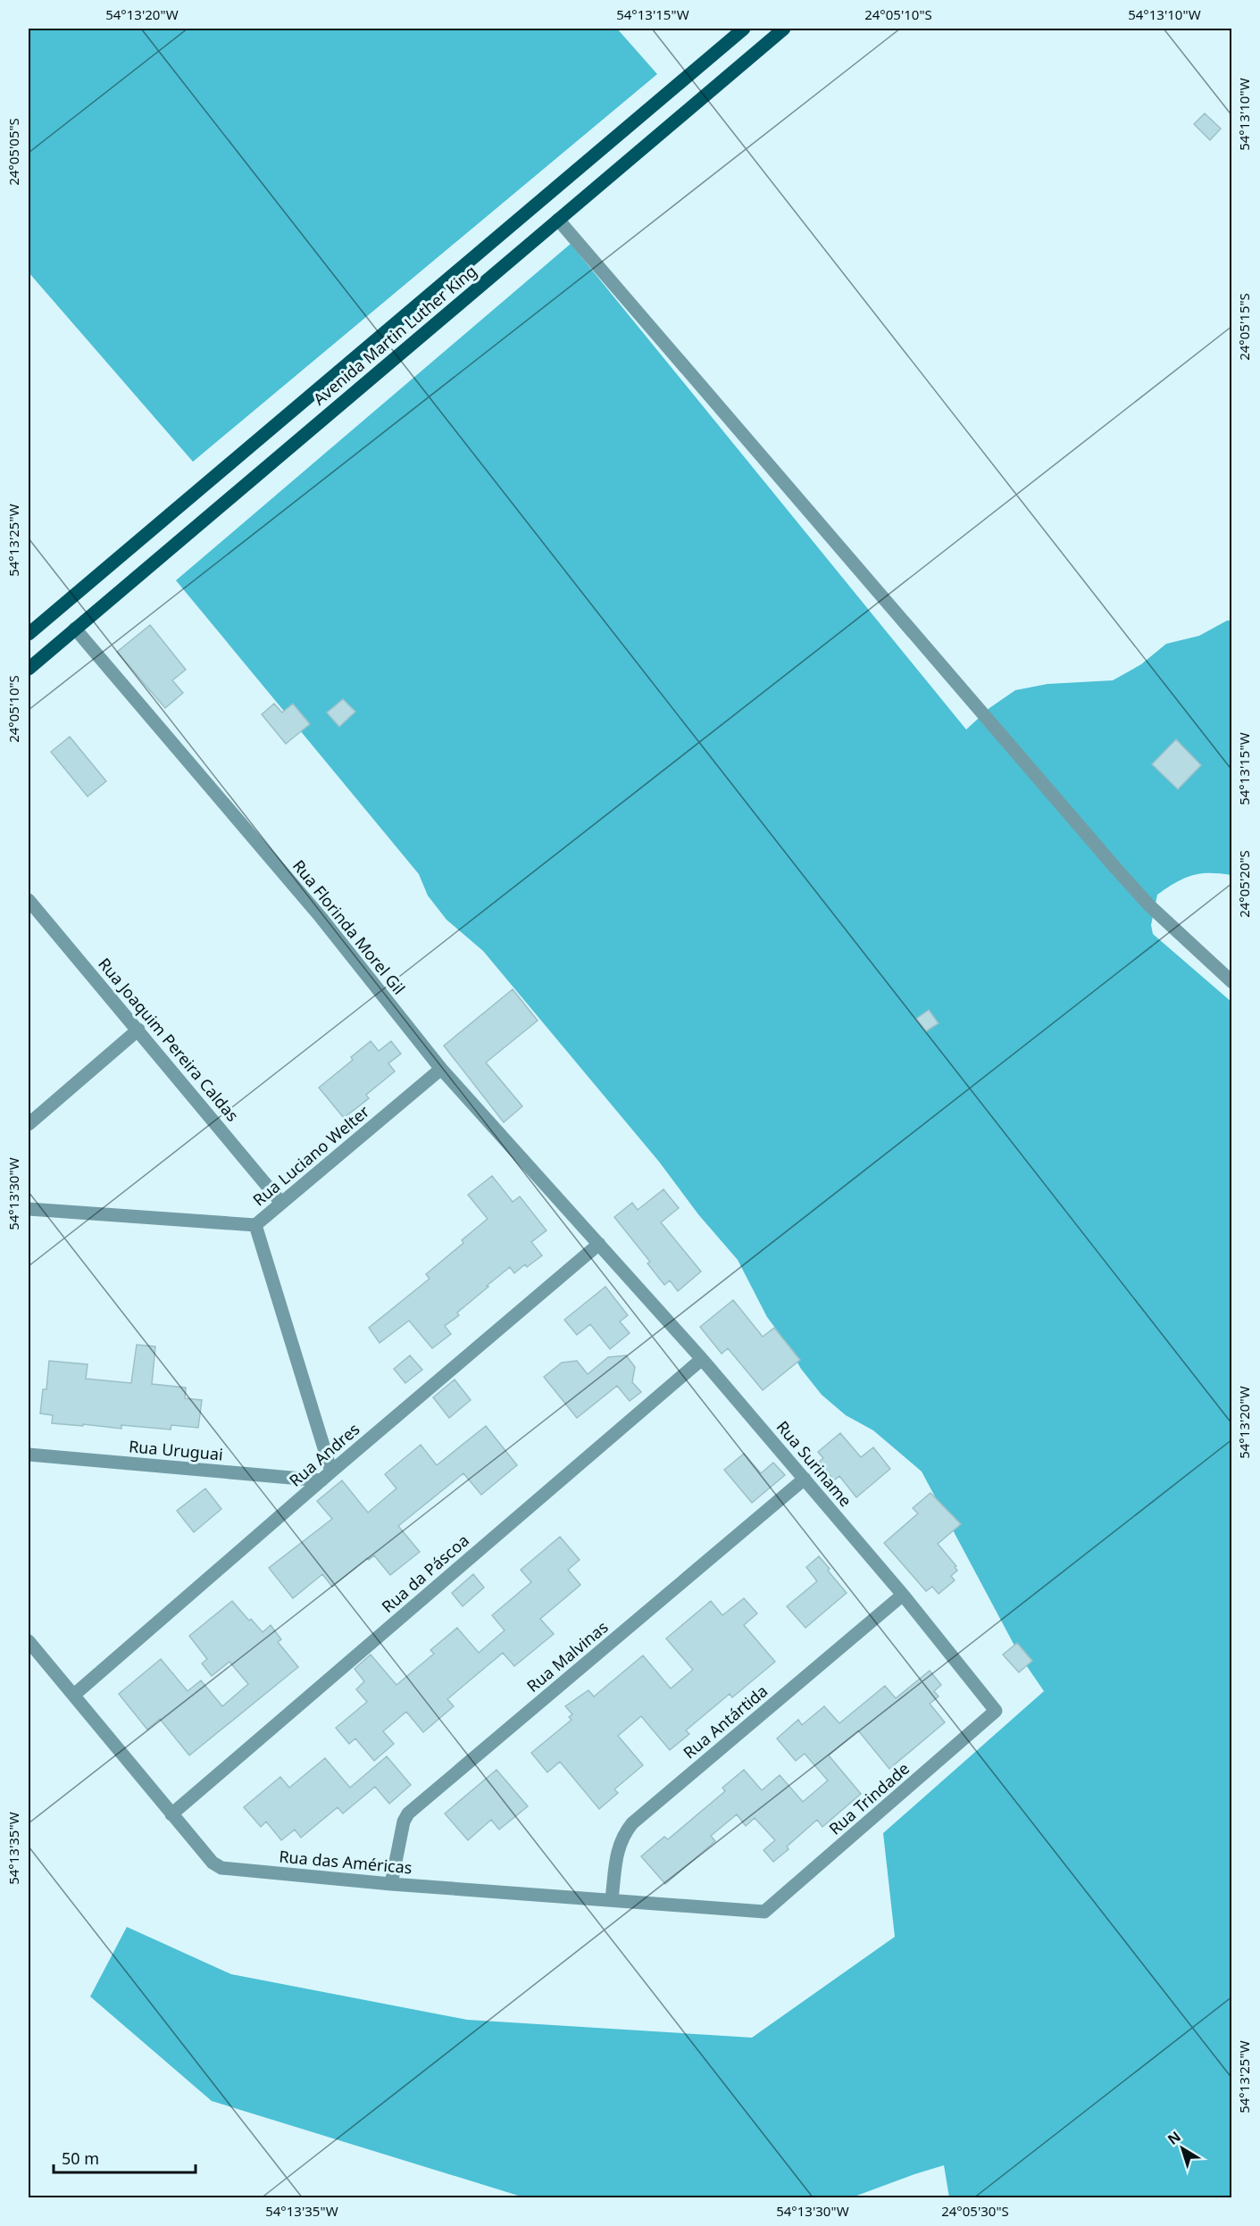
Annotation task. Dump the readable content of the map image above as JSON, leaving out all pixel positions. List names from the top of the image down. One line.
{"streets":{"main road":["Avenida Martin Luther King"],"street":["Rua Florinda Morel Gil","Rua Joaquim Pereira Caldas","Rua Luciano Welter","Rua Uruguai","Rua Andres","Rua Suriname","Rua da Páscoa","Rua Malvinas","Rua Antártida","Rua Trindade","Rua das Américas"]},"crossings":[["Avenida Martin Luther King","Rua Florinda Morel Gil"],["Rua Florinda Morel Gil","Rua Luciano Welter"],["Rua Florinda Morel Gil","Rua Andres"],["Rua Florinda Morel Gil","Rua Suriname"],["Rua Joaquim Pereira Caldas","Rua Luciano Welter"],["Rua Uruguai","Rua Andres"],["Rua Andres","Rua Suriname"],["Rua Andres","Rua das Américas"],["Rua Suriname","Rua da Páscoa"],["Rua Suriname","Rua Malvinas"],["Rua Suriname","Rua Antártida"],["Rua Suriname","Rua Trindade"],["Rua da Páscoa","Rua das Américas"],["Rua Malvinas","Rua das Américas"],["Rua Antártida","Rua das Américas"],["Rua Trindade","Rua das Américas"]],"scale_bar":"50 m","north":"top left","coordinates":["54°13'20\"W","54°13'15\"W","24°05'10\"S","54°13'10\"W","24°05'05\"S","24°05'15\"S","54°13'25\"W","24°05'20\"S","54°13'30\"W","54°13'35\"W","24°05'30\"S"]}
